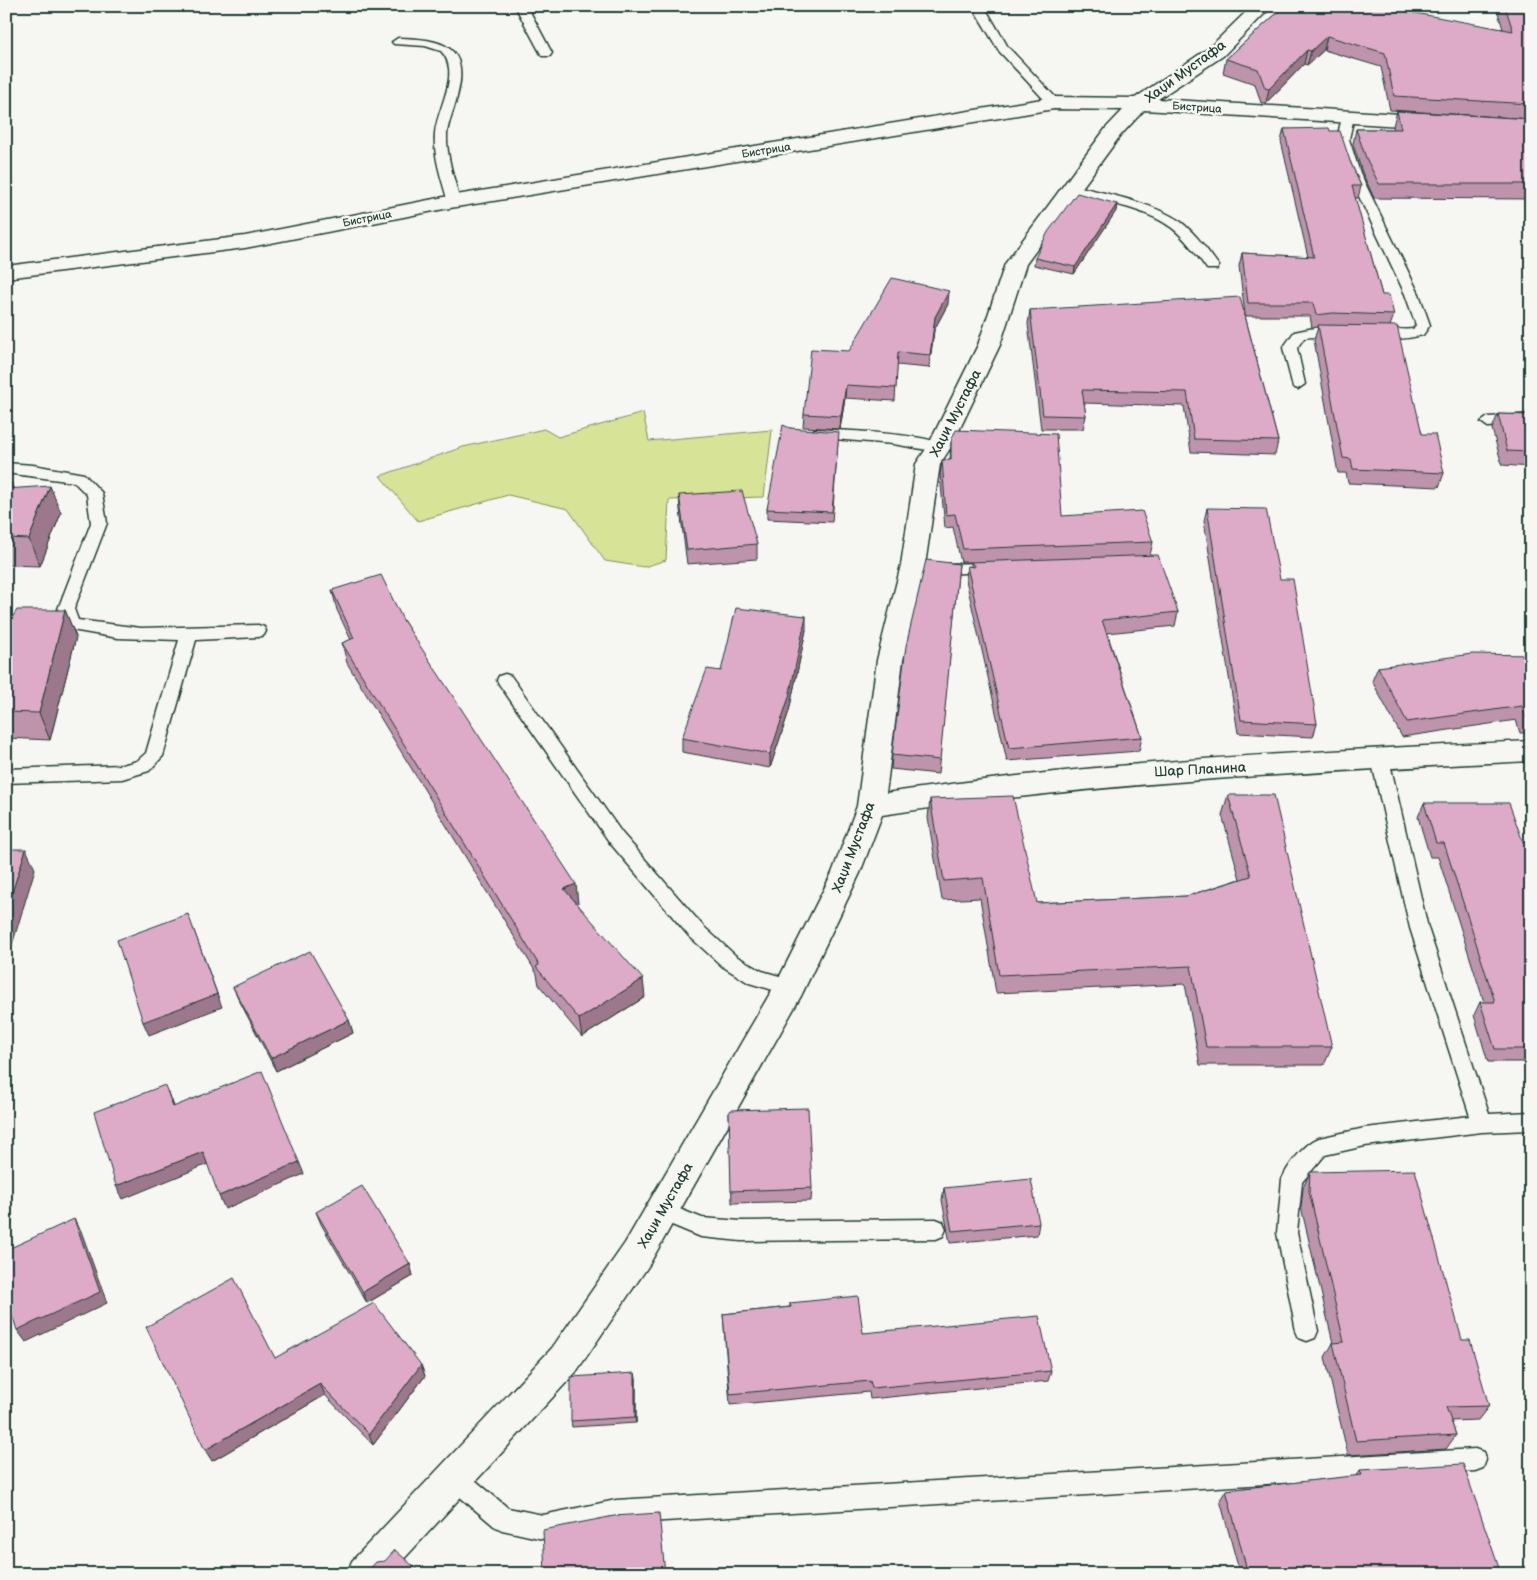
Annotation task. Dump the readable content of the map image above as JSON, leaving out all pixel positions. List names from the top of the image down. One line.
{"streets":{"street":["Хаџи Мустафа","Бистрица","Шар Планина"]},"crossings":[["Хаџи Мустафа","Бистрица"],["Хаџи Мустафа","Шар Планина"]]}
